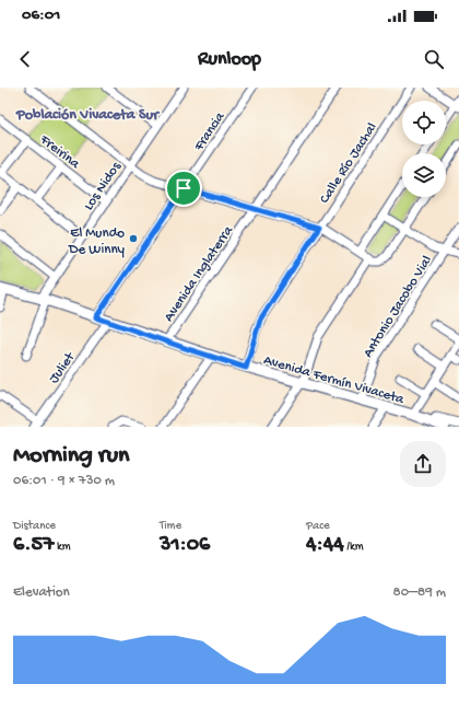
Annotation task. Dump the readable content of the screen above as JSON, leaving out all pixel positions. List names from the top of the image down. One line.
{"streets":{"main road":["Avenida Fermín Vivaceta"],"street":["Francia","Freirina","Calle Río Jachal","Los Nidos","Avenida Inglaterra","Antonio Jacobo Vial","Juliet"]},"crossings":[["Francia","Avenida Fermín Vivaceta"],["Freirina","Los Nidos"],["Calle Río Jachal","Avenida Fermín Vivaceta"],["Los Nidos","Avenida Fermín Vivaceta"],["Avenida Inglaterra","Avenida Fermín Vivaceta"],["Antonio Jacobo Vial","Avenida Fermín Vivaceta"],["Juliet","Avenida Fermín Vivaceta"]],"districts":["Población Vivaceta Sur"],"places":["El Mundo De Winny"],"page":{"status":"06:01","header":"Runloop","heading":["Morning run","06:01 · 9 × 730 m"],"stats":[["Distance","6.57 km"],["Time","31:06"],["Pace","4:44 /km"]],"chart":["Elevation","80–89 m"]}}
